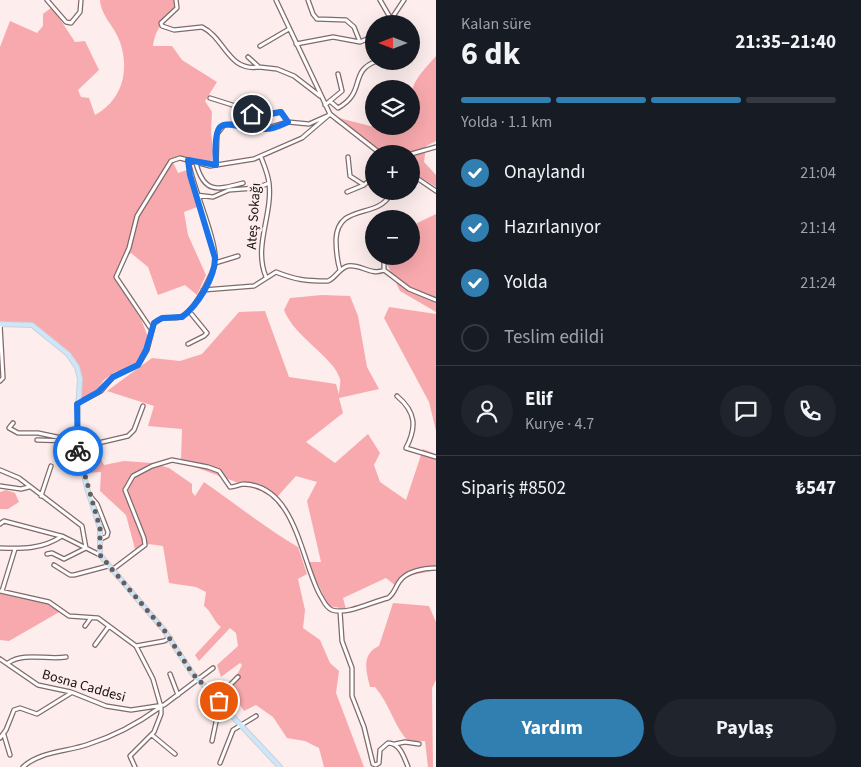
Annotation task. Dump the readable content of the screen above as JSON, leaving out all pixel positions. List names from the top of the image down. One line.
{"streets":{"street":["Ateş Sokağı","Bosna Caddesi"]},"north":"left","page":{"heading":["6 dk","Kalan süre","21:35–21:40"],"panel":["Elif","Kurye · 4.7","Sipariş #8502","₺547"],"map_buttons":["+","−"],"bar":"Yolda · 1.1 km","list":[["Onaylandı","21:04"],["Hazırlanıyor","21:14"],["Yolda","21:24"],"Teslim edildi"],"buttons":["Yardım","Paylaş"]}}
